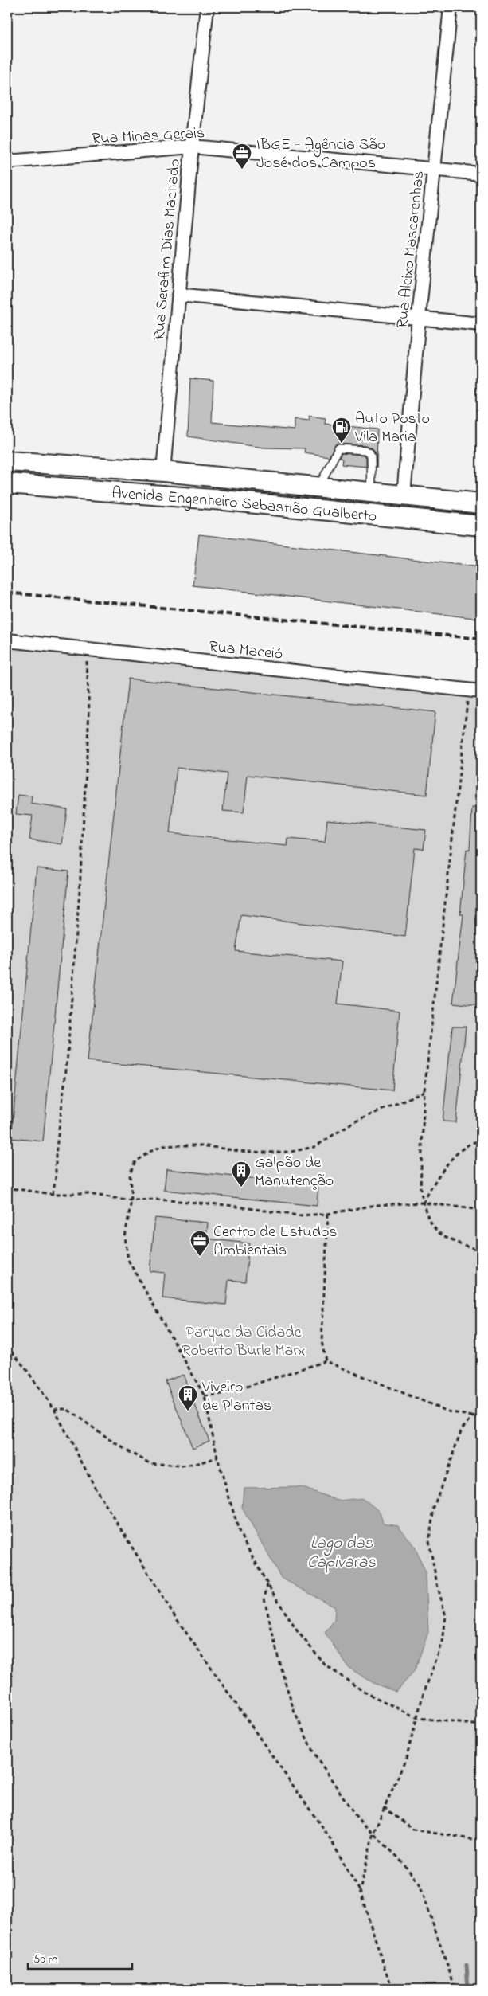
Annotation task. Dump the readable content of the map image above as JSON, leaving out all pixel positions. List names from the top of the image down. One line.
{"streets":{"main road":["Avenida Engenheiro Sebastião Gualberto"],"street":["Rua Minas Gerais","Rua Serafim Dias Machado","Rua Aleixo Mascarenhas","Rua Maceió"]},"crossings":[["Rua Minas Gerais","Rua Serafim Dias Machado"],["Rua Minas Gerais","Rua Aleixo Mascarenhas"],["Rua Serafim Dias Machado","Avenida Engenheiro Sebastião Gualberto"],["Rua Aleixo Mascarenhas","Avenida Engenheiro Sebastião Gualberto"]],"water":["Lago das Capivaras"],"parks":["Parque da Cidade Roberto Burle Marx"],"places":{"office":["IBGE - Agência São José dos Campos","Centro de Estudos Ambientais"],"fuel station":["Auto Posto Vila Maria"],"building":["Galpão de Manutenção","Viveiro de Plantas"]},"scale_bar":"50 m"}
